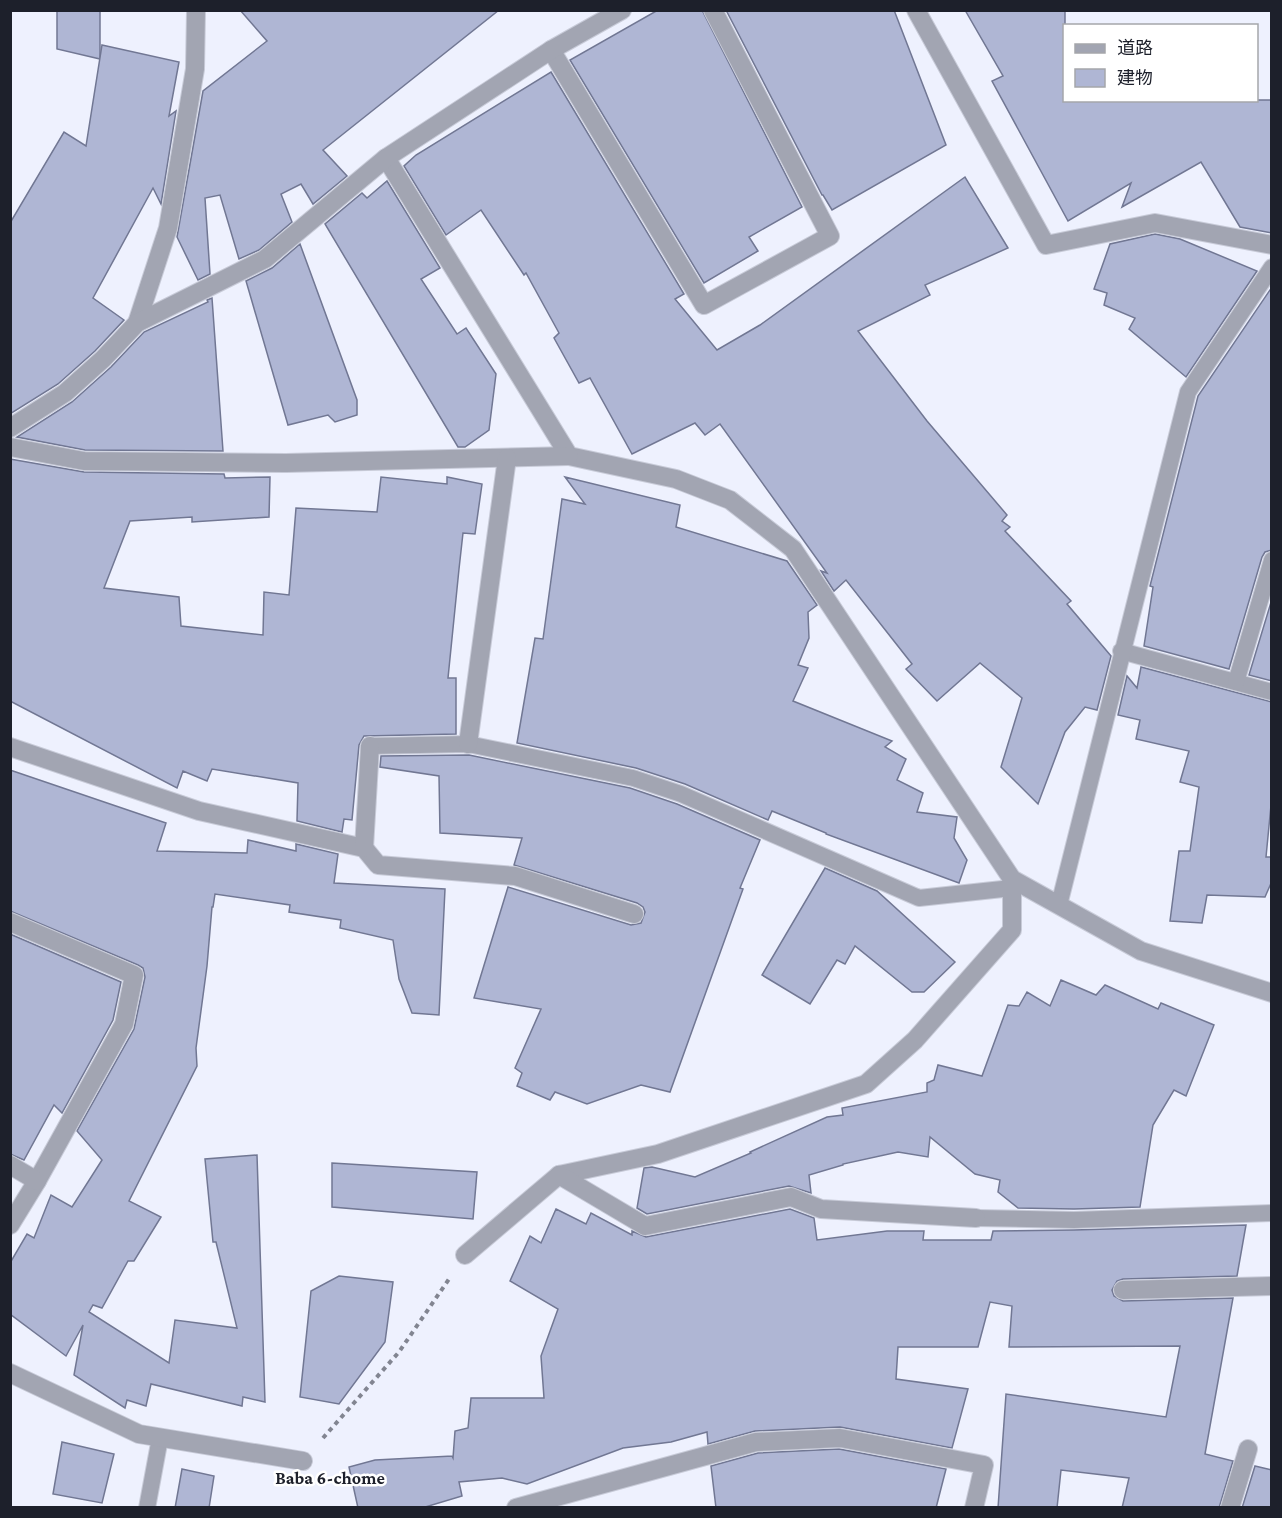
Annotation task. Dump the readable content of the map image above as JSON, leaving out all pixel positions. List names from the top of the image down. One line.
{"districts":["Baba 6-chome"],"legend":["道路","建物"]}
